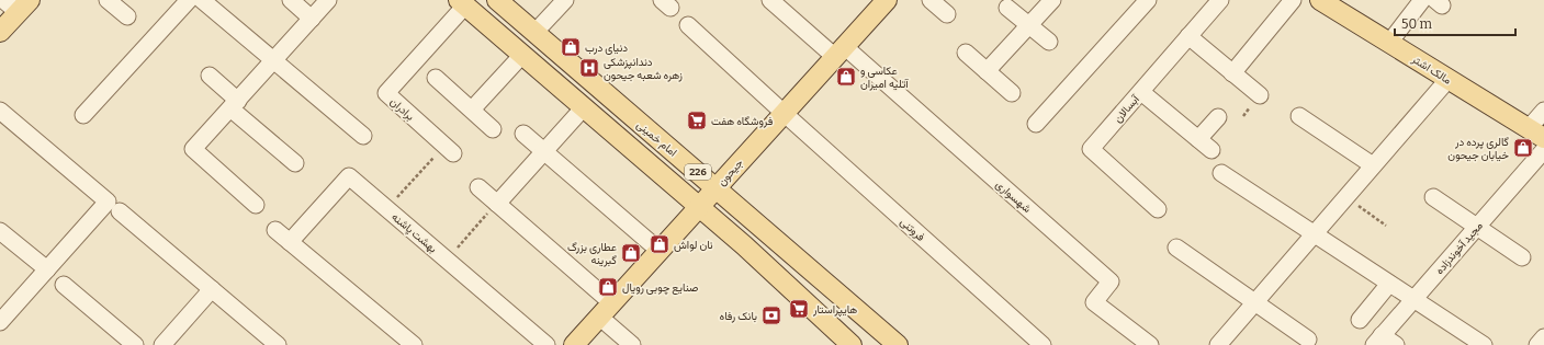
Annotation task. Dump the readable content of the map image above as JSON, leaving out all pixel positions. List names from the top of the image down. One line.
{"streets":{"main road":["مالک اشتر","امام خمینی","226","جیحون"],"street":["برادران","آبسالان","شهسواری","فروتنی","بهشت پاشنه","مجید آخوندزاده"]},"crossings":[["برادران","226"],["امام خمینی","جیحون"],["226","جیحون"],["جیحون","شهسواری"],["جیحون","فروتنی"]],"places":{"shop":["دنیای درب","عکاسی و آتلیه امیران","گالری پرده در خیابان جیحون","نان لواش","عطاری بزرگ گبرینه","صنایع چوبی رویال"],"hospital":["دندانپزشکی زهره شعبه جیحون"],"supermarket":["فروشگاه هفت","هایپراستار"],"bank":["بانک رفاه"]},"scale_bar":"50 m"}
